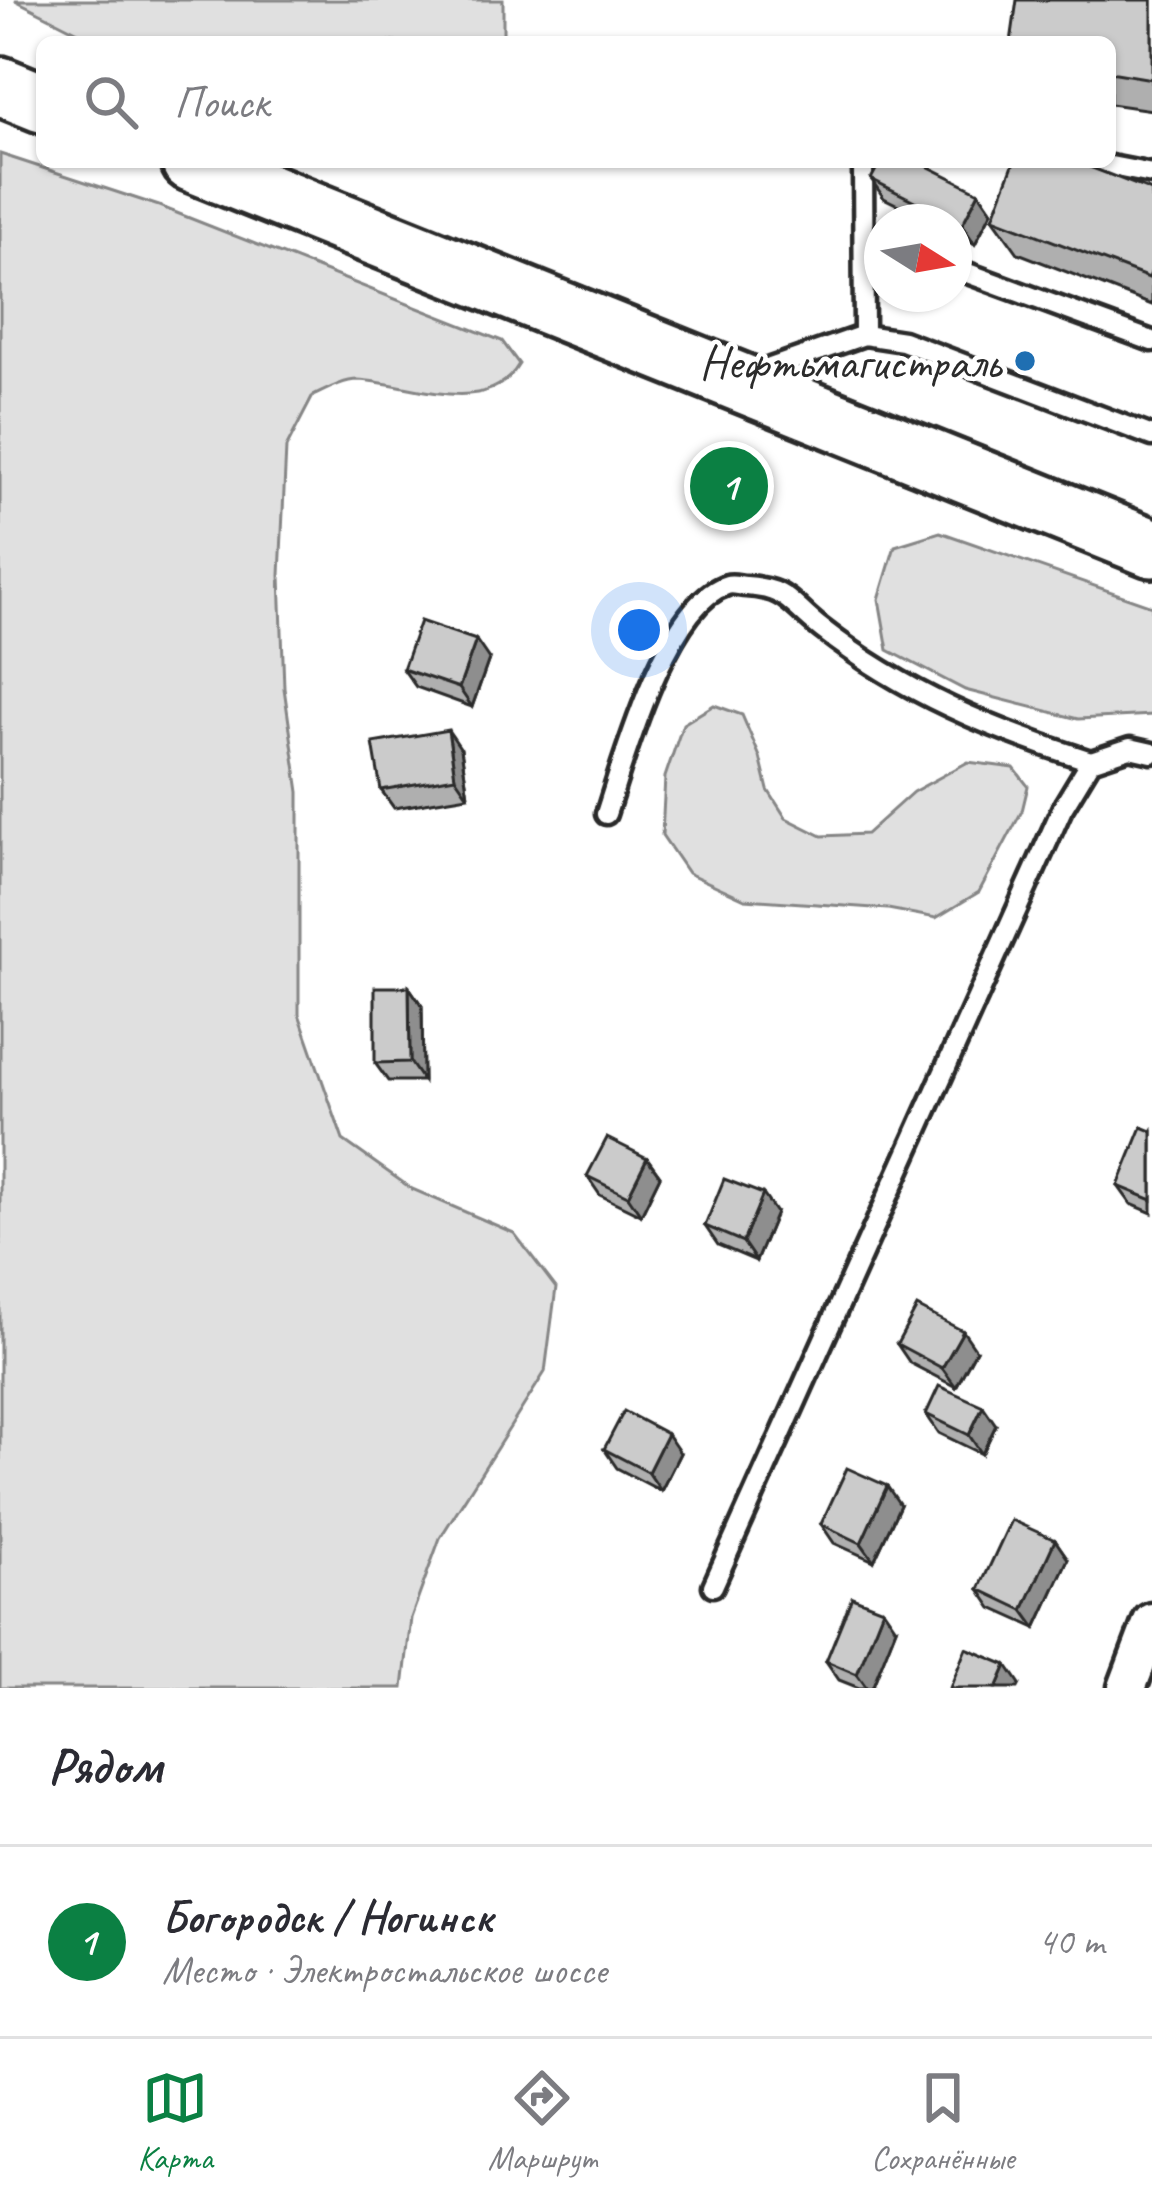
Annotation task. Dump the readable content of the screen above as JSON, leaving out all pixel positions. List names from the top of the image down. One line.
{"places":["Нефтьмагистраль"],"north":"right","page":{"search":"Поиск","pins":"1","heading":"Рядом","list":[{"mark":"1","name":"Богородск / Ногинск","note":"Место · Электростальское шоссе","value":"40 m"}],"nav":["Карта","Маршрут","Сохранённые"]}}
